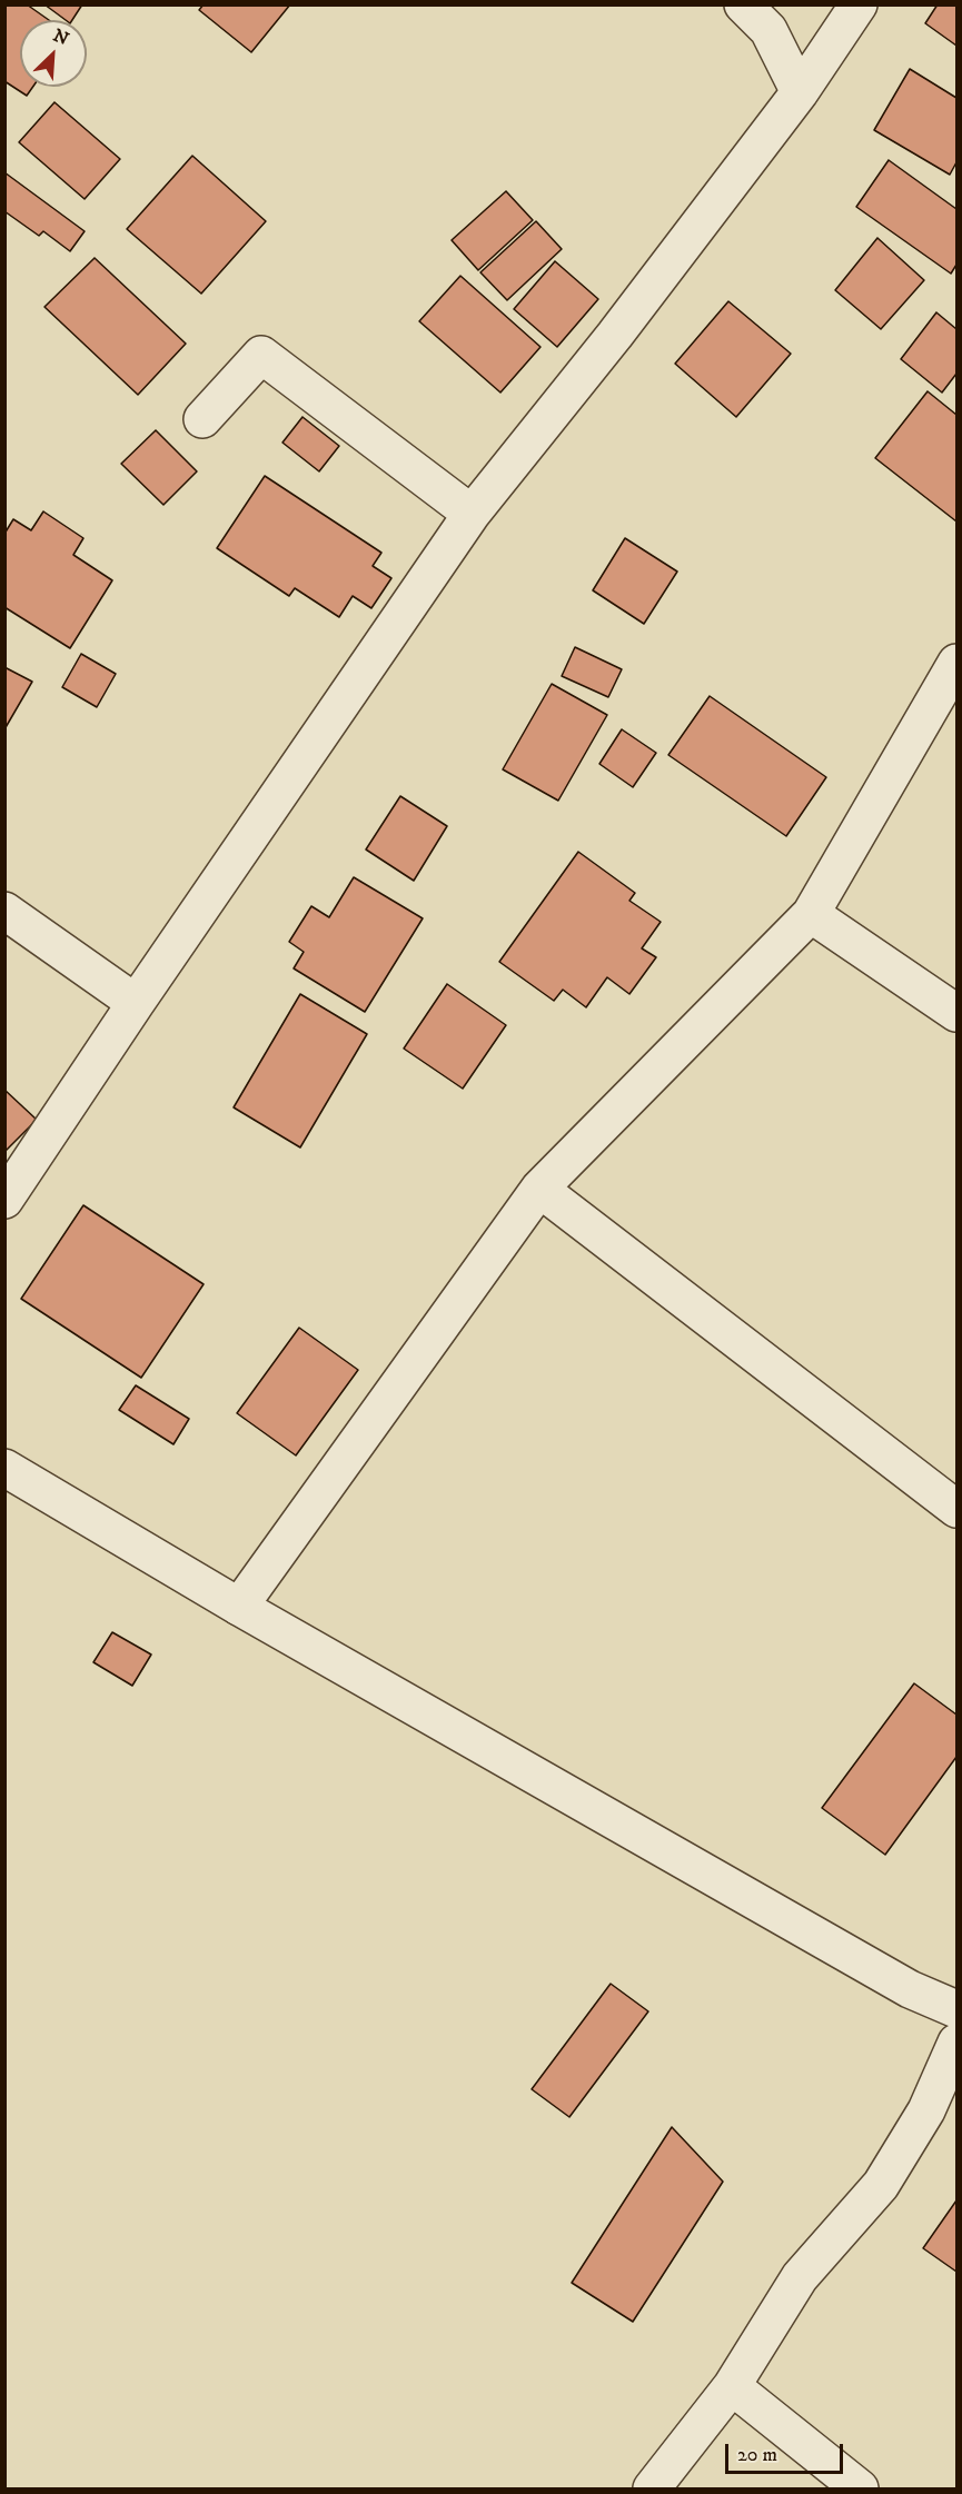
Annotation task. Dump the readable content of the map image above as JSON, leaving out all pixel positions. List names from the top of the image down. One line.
{"scale_bar":"20 m","north":"top right"}
